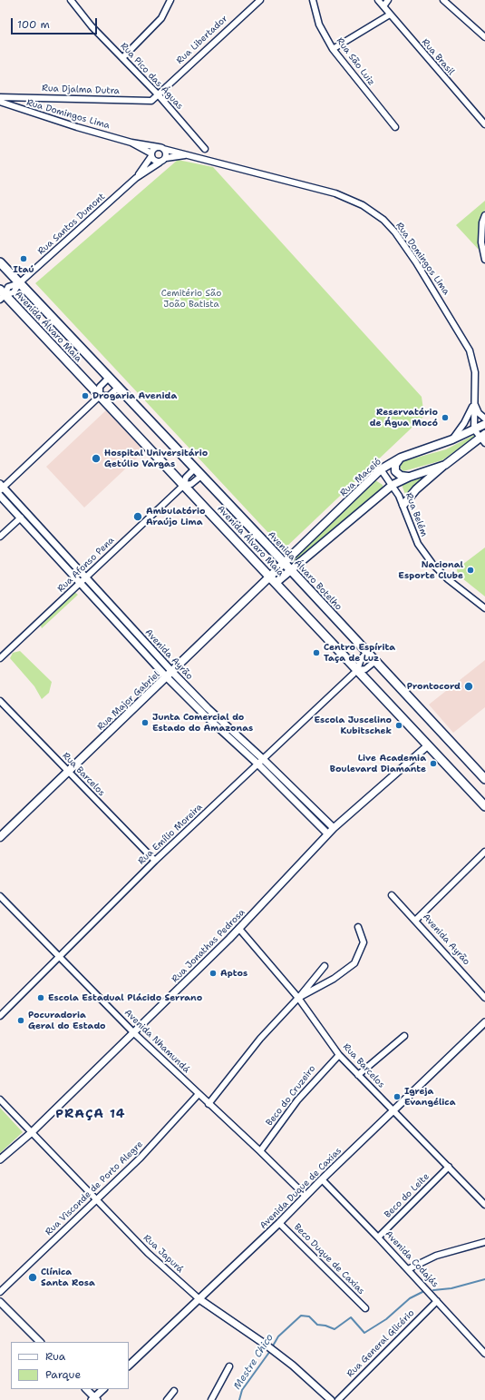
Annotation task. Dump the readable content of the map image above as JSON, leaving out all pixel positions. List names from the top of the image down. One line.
{"streets":{"main road":["Avenida Álvaro Maia","Rua Maceió","Avenida Álvaro Botelho","Rua Major Gabriel"],"street":["Rua Libertador","Rua Brasil","Rua São Luiz","Rua Pico das Águas","Rua Djalma Dutra","Rua Domingos Lima","Rua Santos Dumont","Rua Belém","Rua Afonso Pena","Avenida Ayrão","Rua Barcelos","Rua Emílio Moreira","Rua Jonathas Pedrosa","Avenida Nhamundá","Beco do Cruzeiro","Rua Visconde de Porto Alegre","Avenida Duque de Caxias","Beco do Leite","Rua Japurá","Beco Duque de Caxias","Avenida Codajás","Rua General Glicério"]},"crossings":[["Rua Libertador","Rua Pico das Águas"],["Rua Libertador","Rua Djalma Dutra"],["Rua Pico das Águas","Rua Djalma Dutra"],["Rua Domingos Lima","Rua Santos Dumont"],["Rua Domingos Lima","Rua Maceió"],["Rua Santos Dumont","Avenida Álvaro Maia"],["Avenida Álvaro Maia","Rua Maceió"],["Avenida Álvaro Maia","Rua Afonso Pena"],["Avenida Álvaro Maia","Avenida Álvaro Botelho"],["Avenida Álvaro Maia","Rua Major Gabriel"],["Avenida Álvaro Maia","Rua Emílio Moreira"],["Avenida Álvaro Maia","Rua Jonathas Pedrosa"],["Rua Maceió","Rua Belém"],["Rua Maceió","Avenida Álvaro Botelho"],["Rua Maceió","Rua Major Gabriel"],["Rua Afonso Pena","Avenida Álvaro Botelho"],["Rua Afonso Pena","Avenida Ayrão"],["Avenida Álvaro Botelho","Rua Emílio Moreira"],["Avenida Ayrão","Rua Major Gabriel"],["Avenida Ayrão","Rua Emílio Moreira"],["Avenida Ayrão","Rua Jonathas Pedrosa"],["Rua Major Gabriel","Rua Barcelos"],["Rua Barcelos","Rua Emílio Moreira"],["Rua Barcelos","Rua Jonathas Pedrosa"],["Rua Barcelos","Beco do Cruzeiro"],["Rua Barcelos","Avenida Duque de Caxias"],["Rua Barcelos","Beco do Leite"],["Rua Emílio Moreira","Avenida Nhamundá"],["Rua Jonathas Pedrosa","Avenida Nhamundá"],["Rua Jonathas Pedrosa","Rua Japurá"],["Avenida Nhamundá","Beco do Cruzeiro"],["Avenida Nhamundá","Rua Visconde de Porto Alegre"],["Avenida Nhamundá","Avenida Duque de Caxias"],["Rua Visconde de Porto Alegre","Rua Japurá"],["Avenida Duque de Caxias","Rua Japurá"],["Avenida Duque de Caxias","Beco Duque de Caxias"],["Avenida Duque de Caxias","Avenida Codajás"],["Beco do Leite","Avenida Codajás"],["Avenida Codajás","Rua General Glicério"]],"districts":["PRAÇA 14"],"water":["Mestre Chico"],"parks":["Cemitério São João Batista"],"places":["Itaú","Drogaria Avenida","Reservatório de Água Mocó","Hospital Universitário Getúlio Vargas","Ambulatório Araújo Lima","Nacional Esporte Clube","Centro Espírita Taça de Luz","Prontocord","Junta Comercial do Estado do Amazonas","Escola Juscelino Kubitschek","Live Academia Boulevard Diamante","Aptos","Escola Estadual Plácido Serrano","Pocuradoria Geral do Estado","Igreja Evangélica","Clínica Santa Rosa"],"legend":["Rua","Parque"],"scale_bar":"100 m"}
